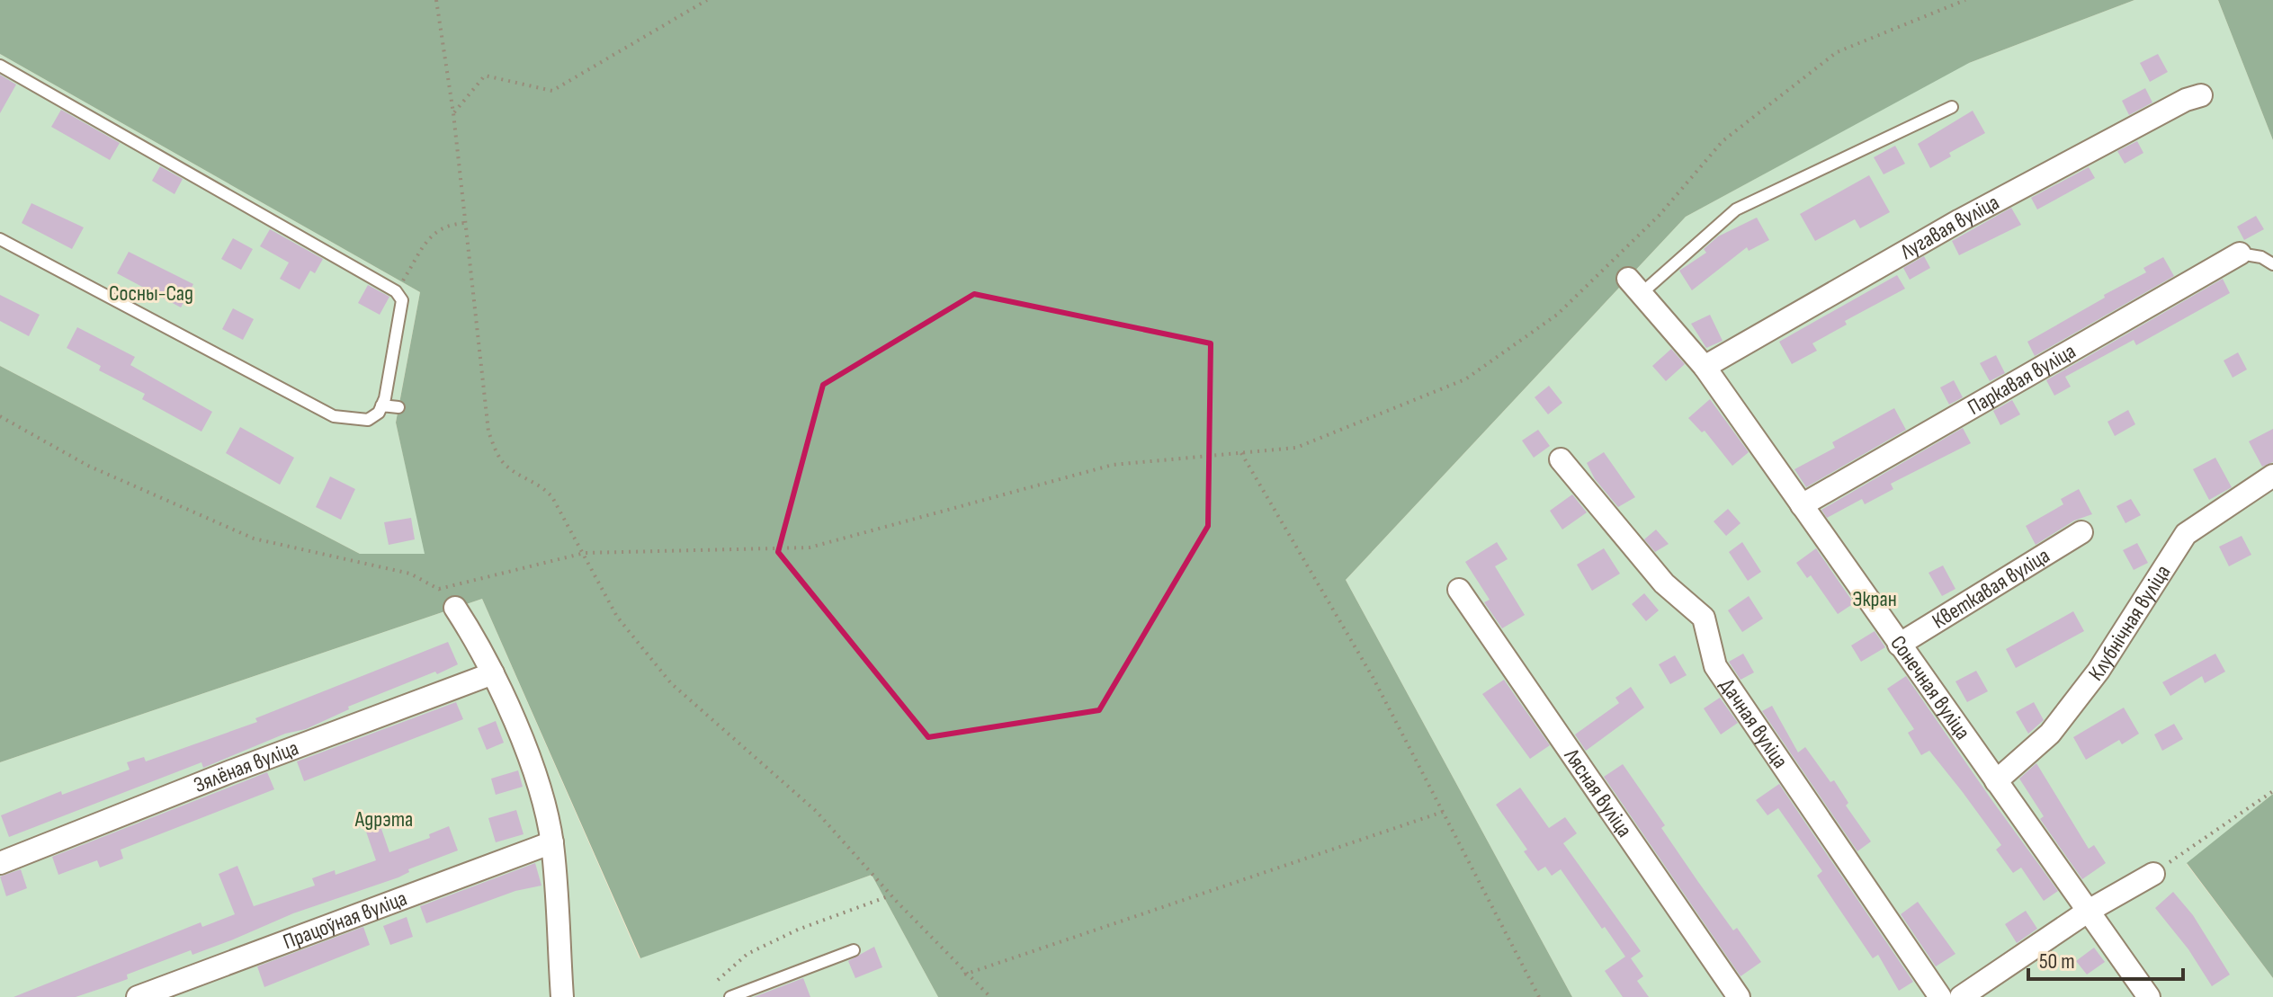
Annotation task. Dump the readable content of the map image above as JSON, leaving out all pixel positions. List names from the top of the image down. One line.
{"streets":{"street":["Лугавая вуліца","Паркавая вуліца","Кветкавая вуліца","Клубнічная вуліца","Сонечная вуліца","Дачная вуліца","Зялёная вуліца","Лясная вуліца","Працоўная вуліца"]},"crossings":[["Лугавая вуліца","Сонечная вуліца"],["Паркавая вуліца","Сонечная вуліца"],["Кветкавая вуліца","Сонечная вуліца"],["Клубнічная вуліца","Сонечная вуліца"]],"parks":["Сосны-Сад","Экран","Адрэта"],"scale_bar":"50 m"}
